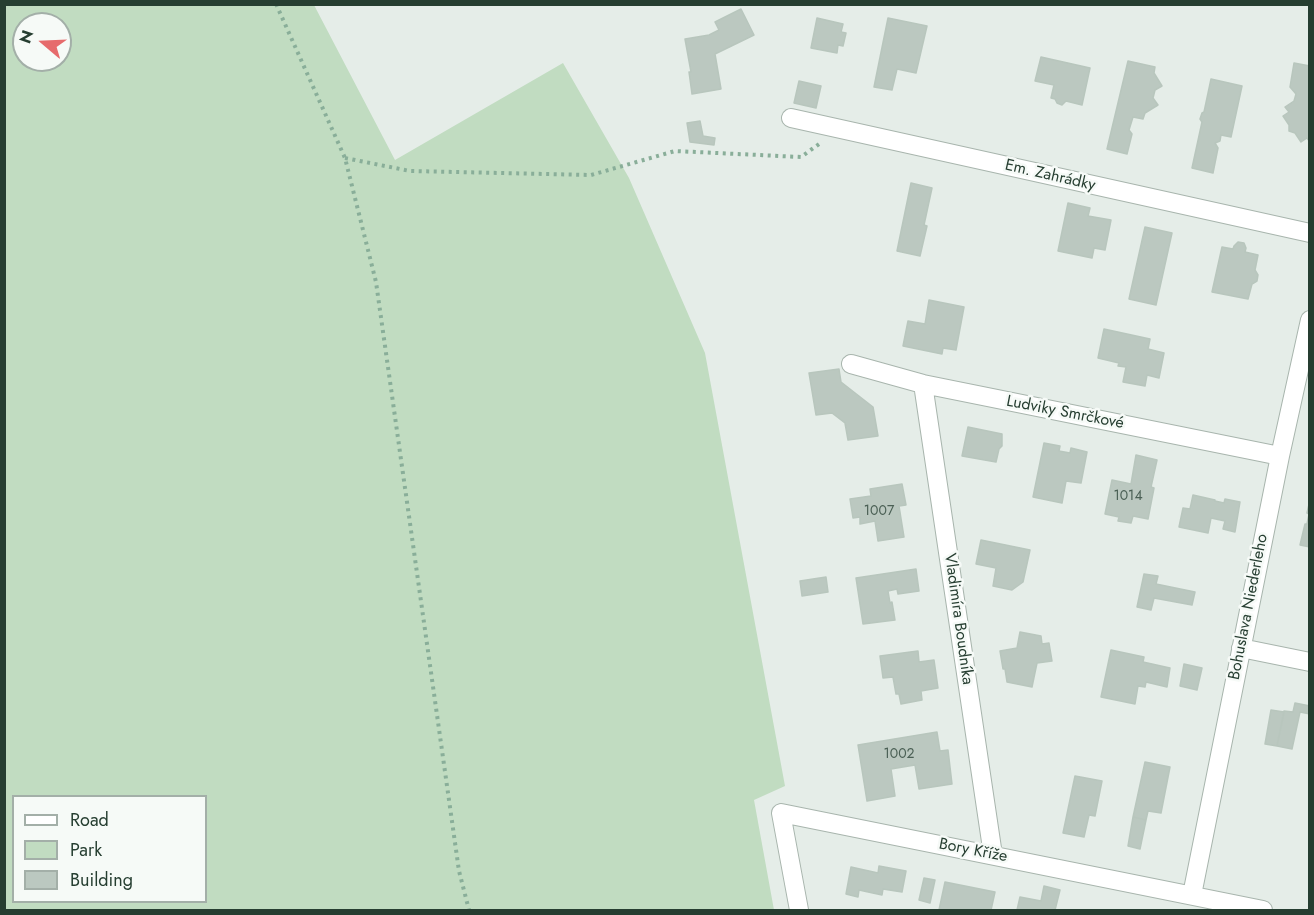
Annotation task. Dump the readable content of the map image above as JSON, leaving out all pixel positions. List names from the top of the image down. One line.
{"streets":{"street":["Em. Zahrádky","Ludviky Smrčkové","Bohuslava Niederleho","Vladimíra Boudníka","Bory Kříže"]},"crossings":[["Ludviky Smrčkové","Bohuslava Niederleho"],["Ludviky Smrčkové","Vladimíra Boudníka"],["Bohuslava Niederleho","Bory Kříže"],["Vladimíra Boudníka","Bory Kříže"]],"house_numbers":["1014","1007","1002"],"legend":["Road","Park","Building"],"north":"left"}
